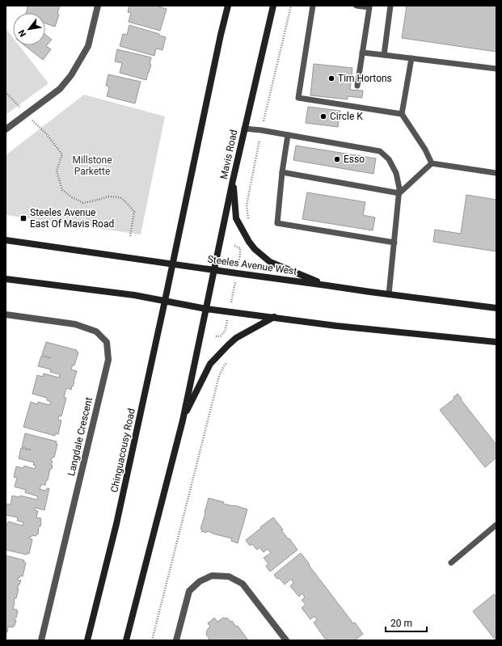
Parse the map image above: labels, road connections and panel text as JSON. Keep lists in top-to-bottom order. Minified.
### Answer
{"streets":{"main road":["Mavis Road","Steeles Avenue West","Chinguacousy Road"],"street":["Langdale Crescent"]},"crossings":[["Mavis Road","Steeles Avenue West"],["Steeles Avenue West","Chinguacousy Road"]],"parks":["Millstone Parkette"],"places":{"other":["Tim Hortons","Circle K","Esso"],"transit":["Steeles Avenue East Of Mavis Road"]},"scale_bar":"20 m","north":"bottom left"}
